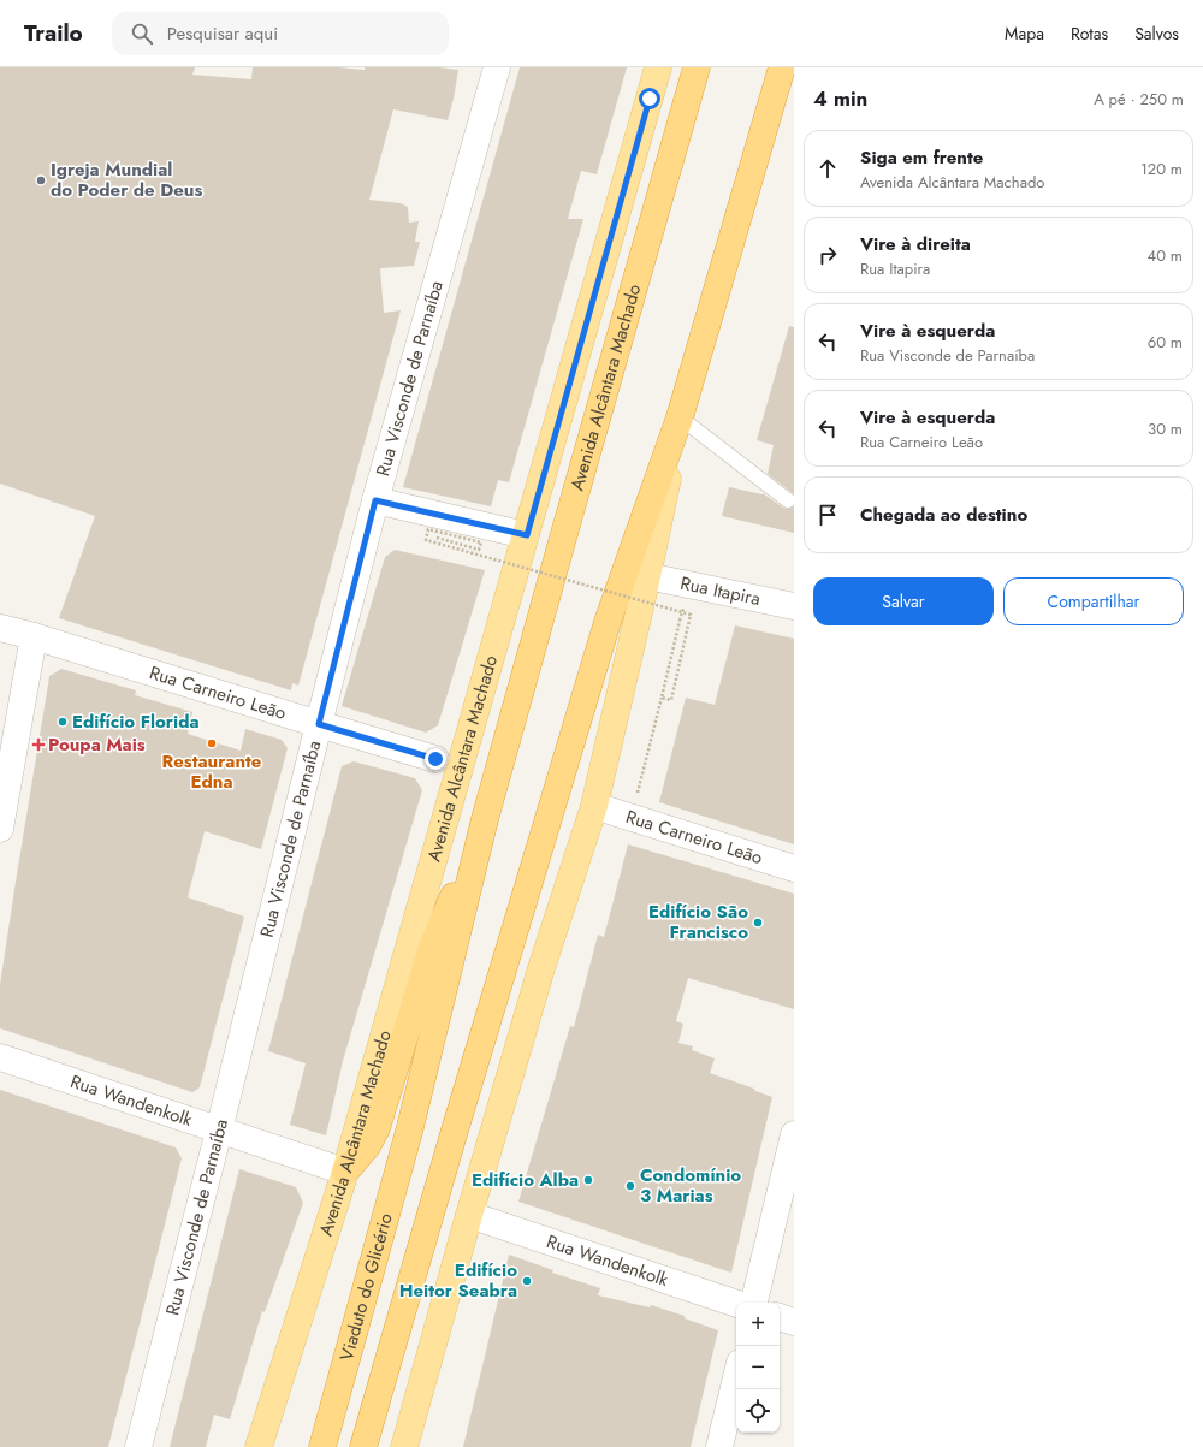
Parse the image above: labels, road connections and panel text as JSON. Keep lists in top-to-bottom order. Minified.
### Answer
{"streets":{"highway":["Avenida Alcântara Machado","Viaduto do Glicério"],"street":["Rua Visconde de Parnaíba","Rua Itapira","Rua Carneiro Leão","Rua Wandenkolk"]},"crossings":[["Rua Visconde de Parnaíba","Rua Carneiro Leão"],["Rua Visconde de Parnaíba","Rua Wandenkolk"],["Avenida Alcântara Machado","Rua Wandenkolk"],["Avenida Alcântara Machado","Viaduto do Glicério"]],"places":{"other":["Igreja Mundial do Poder de Deus","Edifício Florida","Restaurante Edna","Edifício São Francisco","Edifício Alba","Condomínio 3 Marias","Edifício Heitor Seabra"],"health":["Poupa Mais"]},"page":{"header":"Trailo","search":"Pesquisar aqui","nav":["Mapa","Rotas","Salvos"],"heading":["4 min","A pé · 250 m"],"list":[["Siga em frente","Avenida Alcântara Machado","120 m"],["Vire à direita","Rua Itapira","40 m"],["Vire à esquerda","Rua Visconde de Parnaíba","60 m"],["Vire à esquerda","Rua Carneiro Leão","30 m"],"Chegada ao destino"],"buttons":["Salvar","Compartilhar"],"map_buttons":["+","−"]}}
